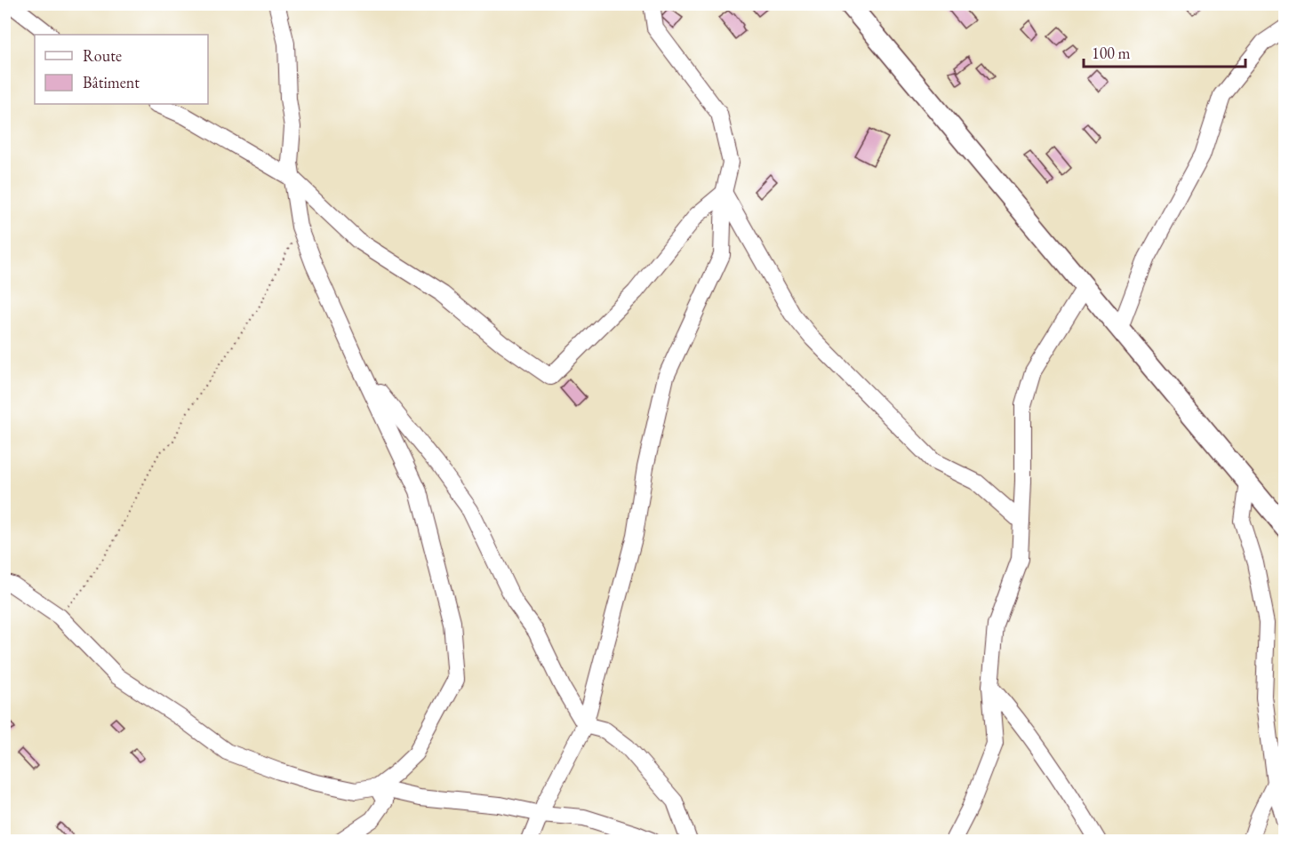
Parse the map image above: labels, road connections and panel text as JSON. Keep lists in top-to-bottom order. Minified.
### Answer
{"legend":["Route","Bâtiment"],"scale_bar":"100 m"}
